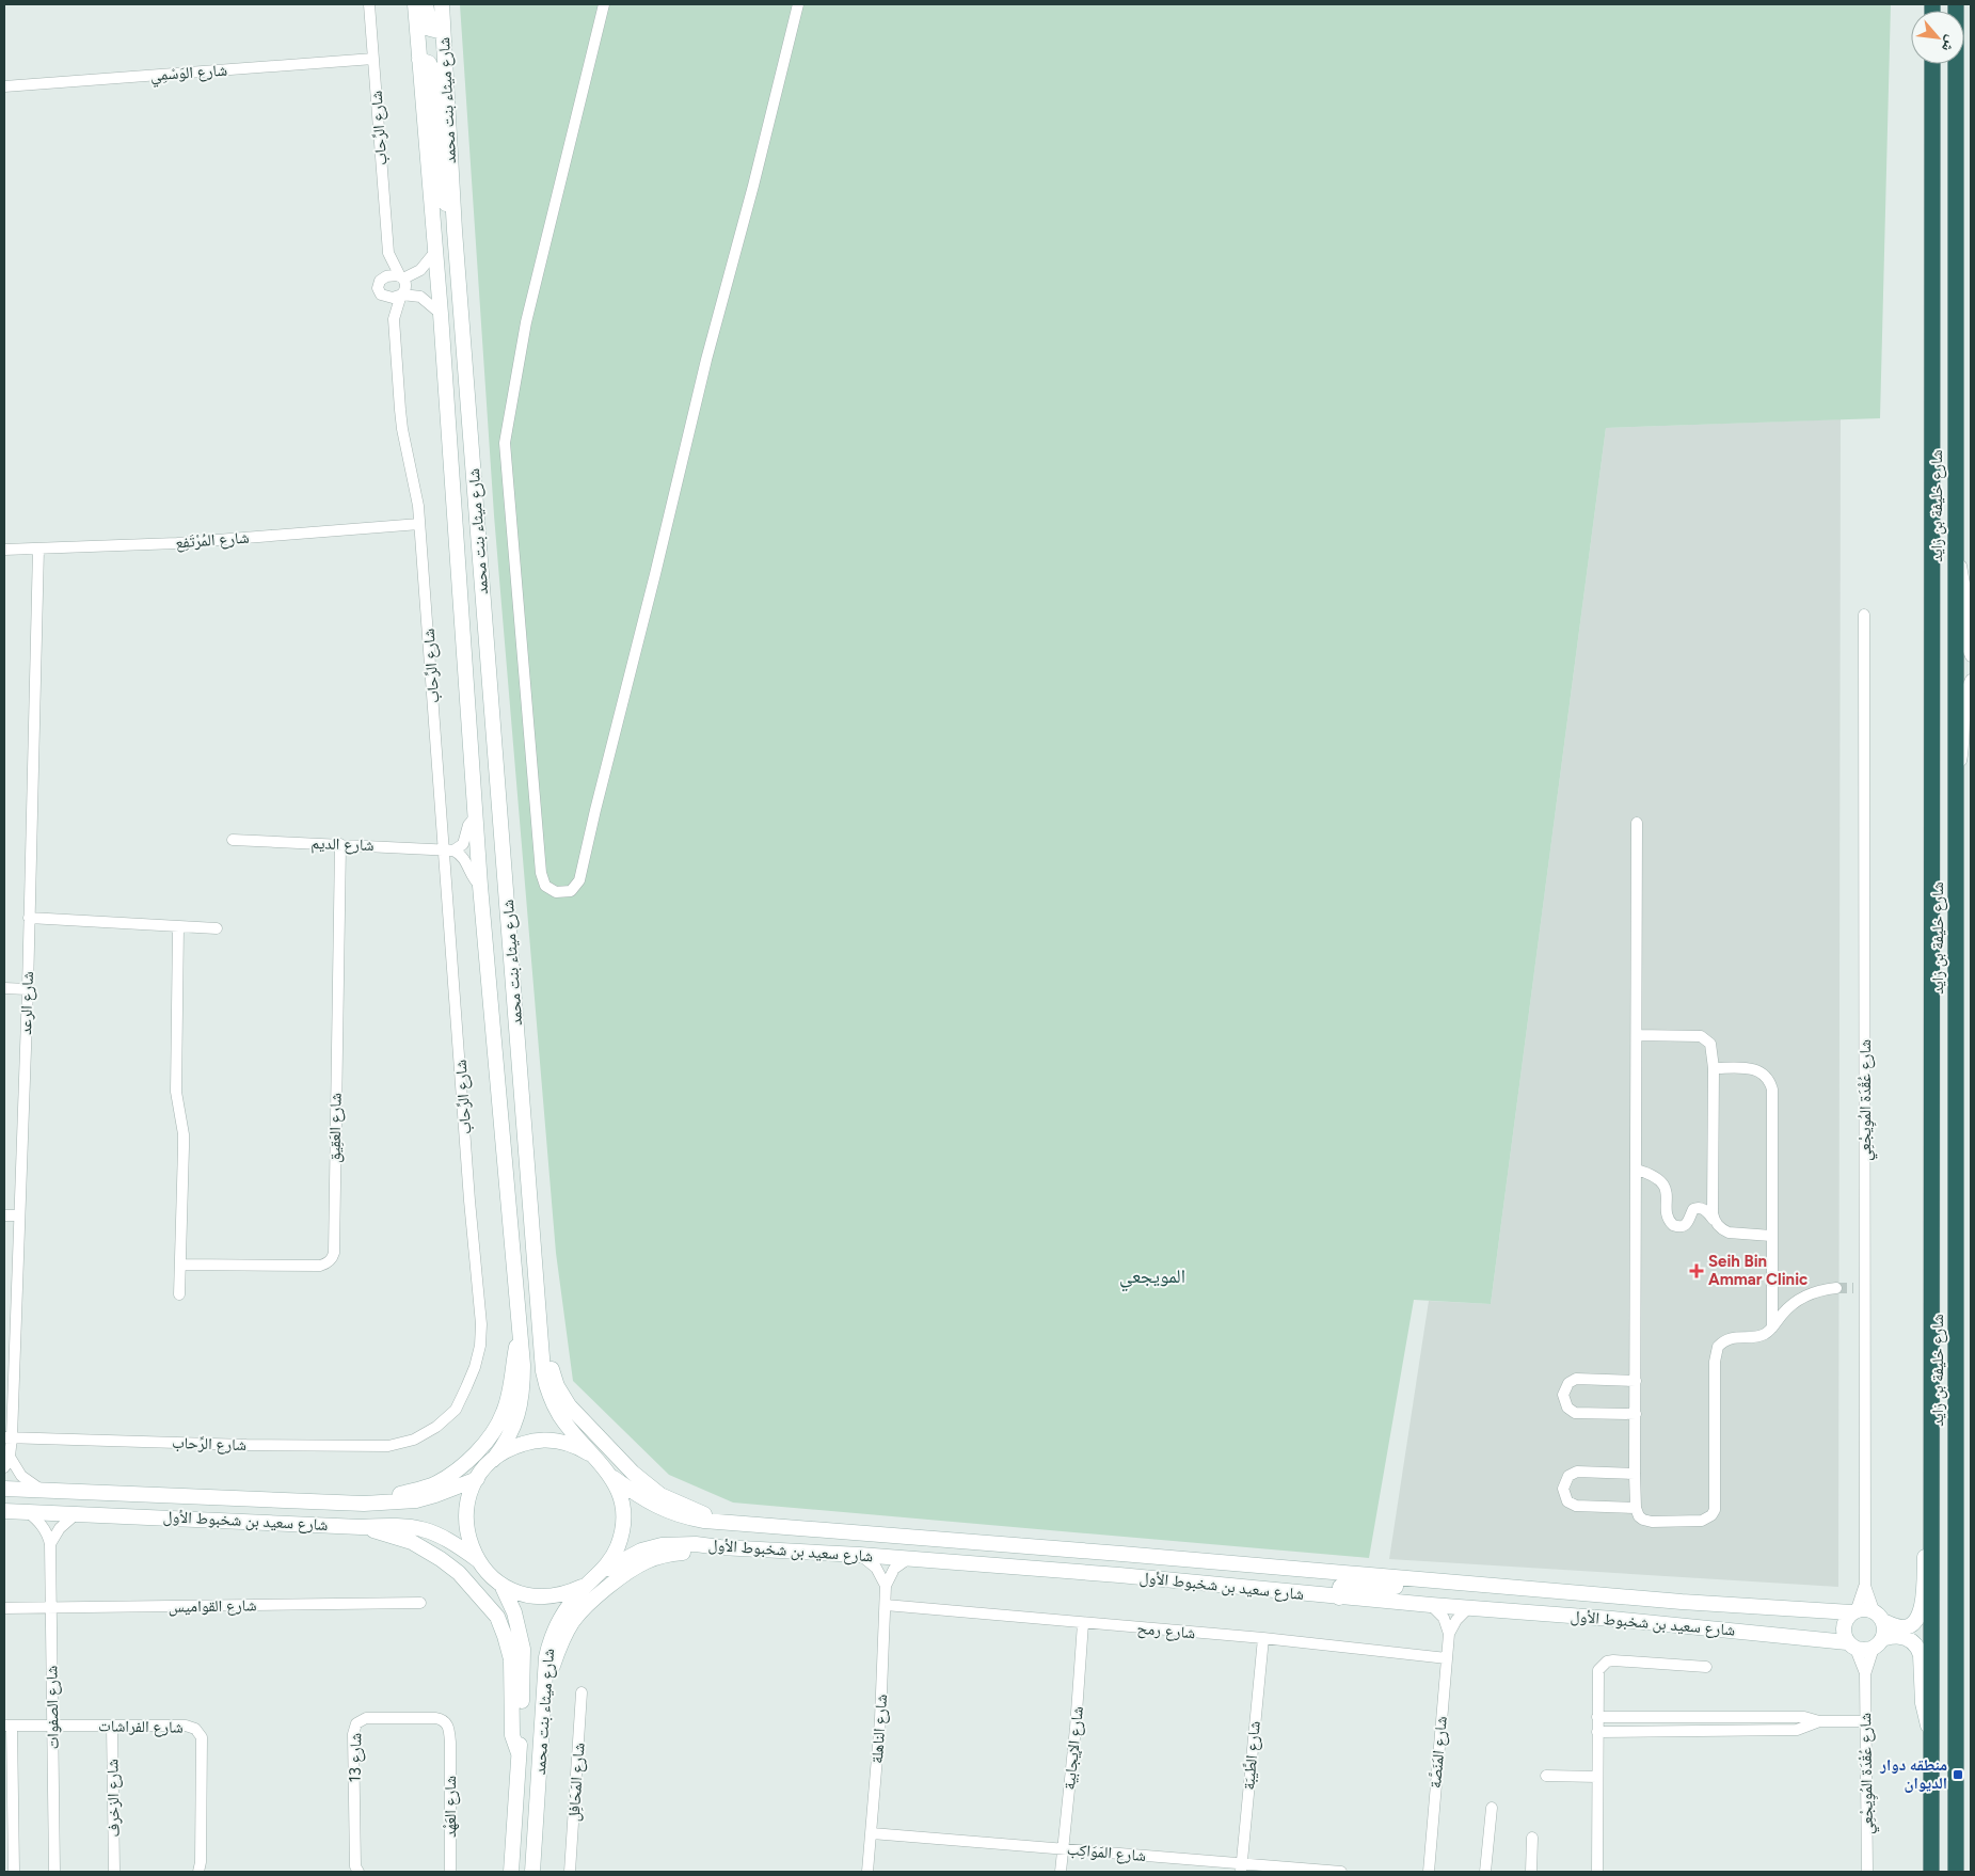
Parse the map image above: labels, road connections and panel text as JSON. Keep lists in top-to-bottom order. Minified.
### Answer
{"streets":{"highway":["شارع خليفة بن زايد"],"main road":["شارع ميثاء بنت محمد","شارع سعيد بن شخبوط الأول"],"street":["شارع الوَسْمِي","شارع الرِّحاب","شارع المُرْتَفِع","شارع الديم","شارع الرعد","شارع عُقْدَة المُوِيجْعِي","شارع العَقِيق","شارع القواميس","شارع رمح","شارع الصفوات","شارع الفراشات","شارع الناهلة","شارع الإيجابية","شارع المَنَصَّة","شارع الطِّيبَة","شارع 13","شارع المَحَافِل","شارع الزخرف","شارع العَهْد","شارع المَوَاكِب"]},"crossings":[["شارع الوَسْمِي","شارع الرِّحاب"],["شارع ميثاء بنت محمد","شارع سعيد بن شخبوط الأول"],["شارع الرِّحاب","شارع المُرْتَفِع"],["شارع الرِّحاب","شارع الديم"],["شارع الرِّحاب","شارع الرعد"],["شارع المُرْتَفِع","شارع الرعد"],["شارع الديم","شارع العَقِيق"],["شارع عُقْدَة المُوِيجْعِي","شارع سعيد بن شخبوط الأول"],["شارع القواميس","شارع الصفوات"],["شارع رمح","شارع الناهلة"],["شارع رمح","شارع الإيجابية"],["شارع رمح","شارع المَنَصَّة"],["شارع رمح","شارع الطِّيبَة"],["شارع الصفوات","شارع الفراشات"],["شارع الفراشات","شارع الزخرف"],["شارع الناهلة","شارع المَوَاكِب"],["شارع الإيجابية","شارع المَوَاكِب"],["شارع الطِّيبَة","شارع المَوَاكِب"],["شارع 13","شارع العَهْد"]],"districts":["المويجعي"],"places":{"health":["Seih Bin Ammar Clinic"],"transit":["منطقه دوار الديوان"]},"north":"bottom right"}
